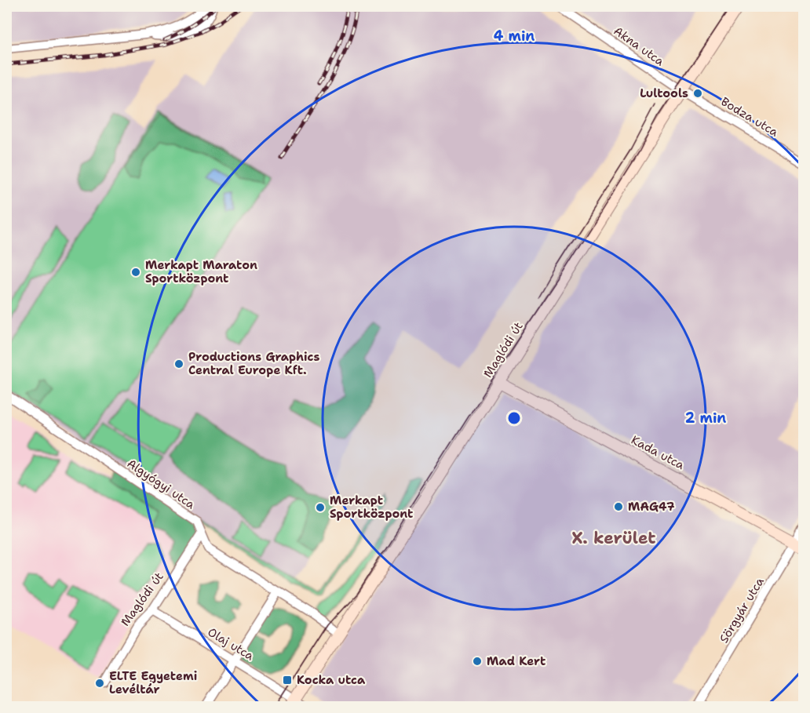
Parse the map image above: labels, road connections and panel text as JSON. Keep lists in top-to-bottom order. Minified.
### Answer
{"streets":{"street":["Akna utca","Bodza utca","Maglódi út","Kada utca","Algyógyi utca","Sörgyár utca","Olaj utca"]},"crossings":[["Akna utca","Bodza utca"],["Akna utca","Maglódi út"],["Bodza utca","Maglódi út"],["Maglódi út","Kada utca"],["Maglódi út","Algyógyi utca"],["Maglódi út","Olaj utca"],["Kada utca","Sörgyár utca"]],"districts":["X. kerület"],"places":{"other":["Lultools","Merkapt Maraton Sportközpont","Productions Graphics Central Europe Kft.","MAG47","Merkapt Sportközpont","Mad Kert","ELTE Egyetemi Levéltár"],"transit":["Kocka utca"]},"rings":["4 min","2 min"]}
